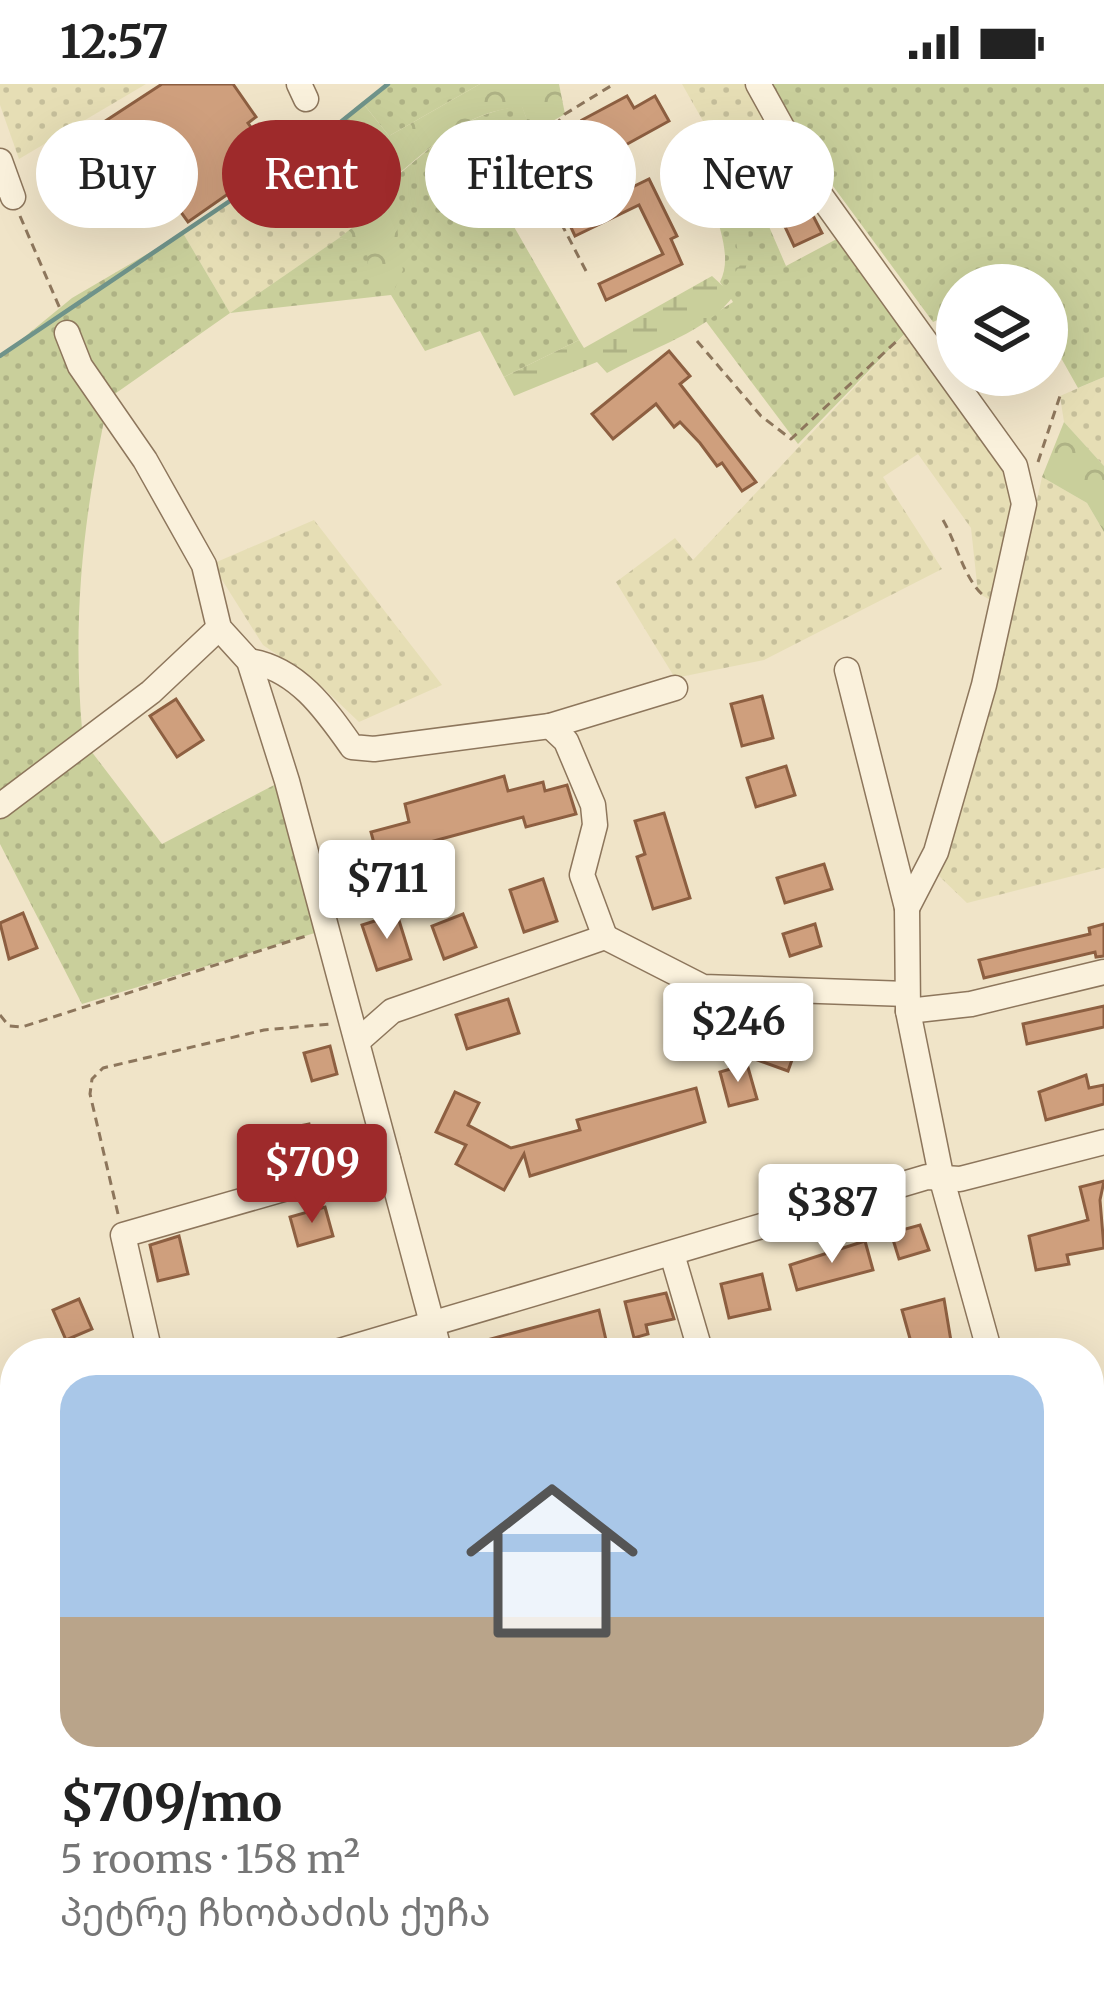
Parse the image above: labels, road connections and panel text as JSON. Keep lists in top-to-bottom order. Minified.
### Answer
{"page":{"status":"12:57","chip":["Buy","Rent","Filters","New"],"price":["$711","$246","$709","$387"],"list":[{"name":"$709/mo","note":"5 rooms · 158 m² · პეტრე ჩხობაძის ქუჩა"}]}}
